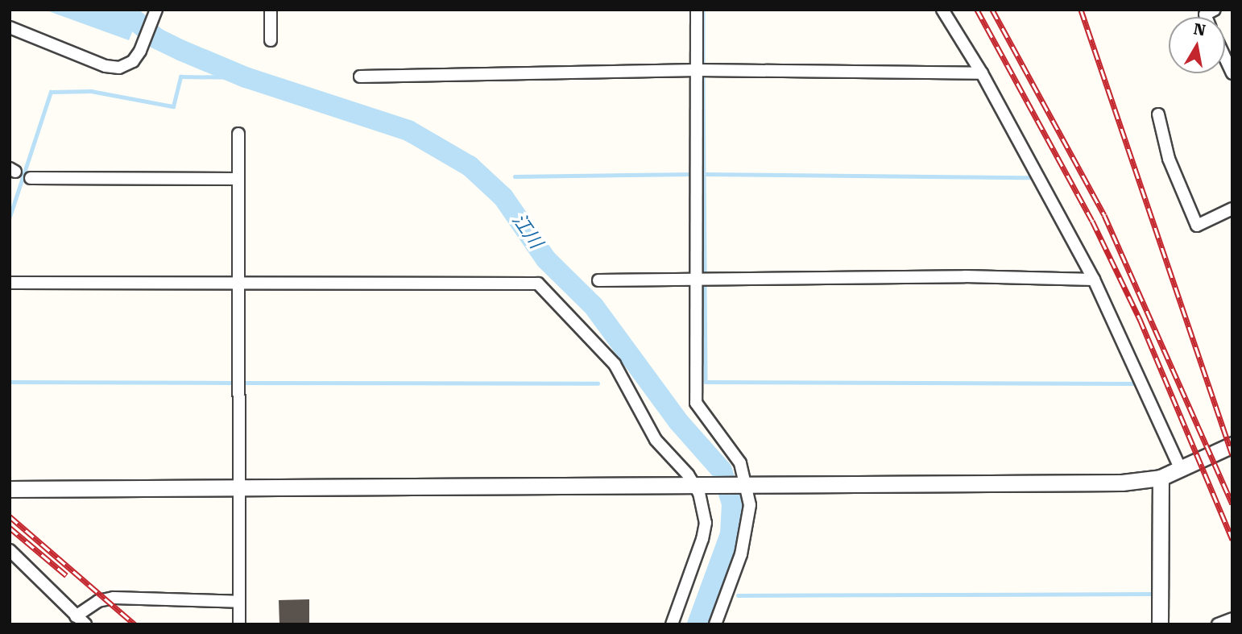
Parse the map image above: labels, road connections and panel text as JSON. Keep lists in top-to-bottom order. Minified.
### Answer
{"water":["江川"],"north":"top"}
